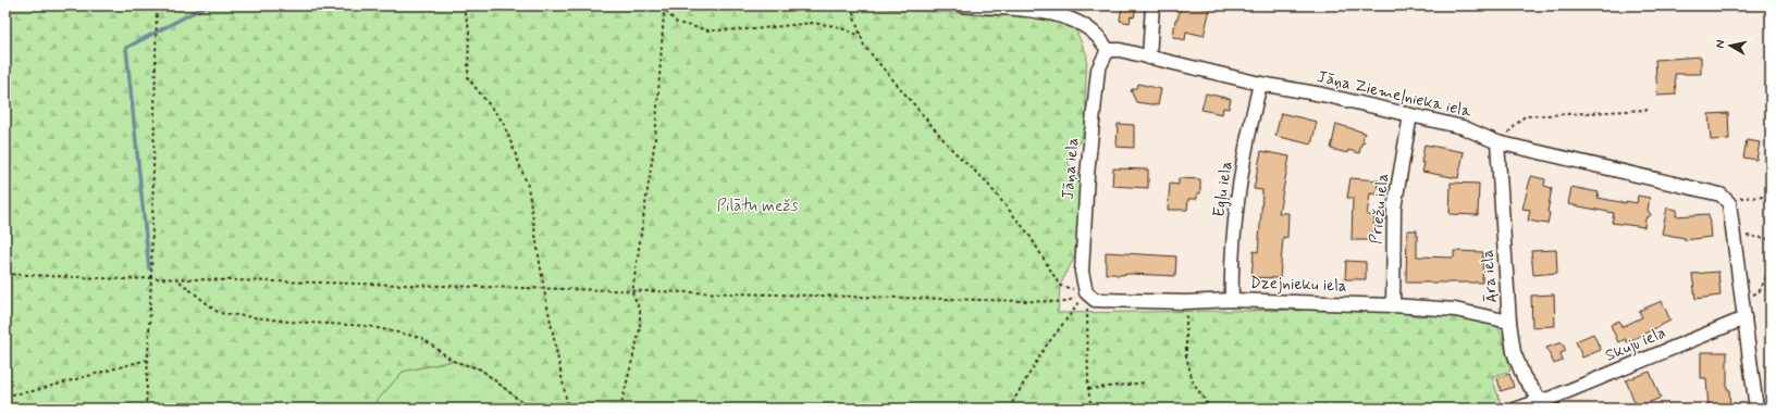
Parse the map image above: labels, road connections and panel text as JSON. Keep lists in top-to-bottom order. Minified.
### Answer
{"streets":{"street":["Jāņa Ziemeļnieka iela","Jāņa iela","Egļu iela","Priežu iela","Āra iela","Dzejnieku iela","Skuju iela"]},"crossings":[["Jāņa Ziemeļnieka iela","Jāņa iela"],["Jāņa Ziemeļnieka iela","Egļu iela"],["Jāņa Ziemeļnieka iela","Priežu iela"],["Jāņa Ziemeļnieka iela","Āra iela"],["Jāņa iela","Dzejnieku iela"],["Egļu iela","Dzejnieku iela"],["Priežu iela","Dzejnieku iela"],["Āra iela","Dzejnieku iela"],["Āra iela","Skuju iela"]],"parks":["Pilātu mežs"],"north":"left"}
